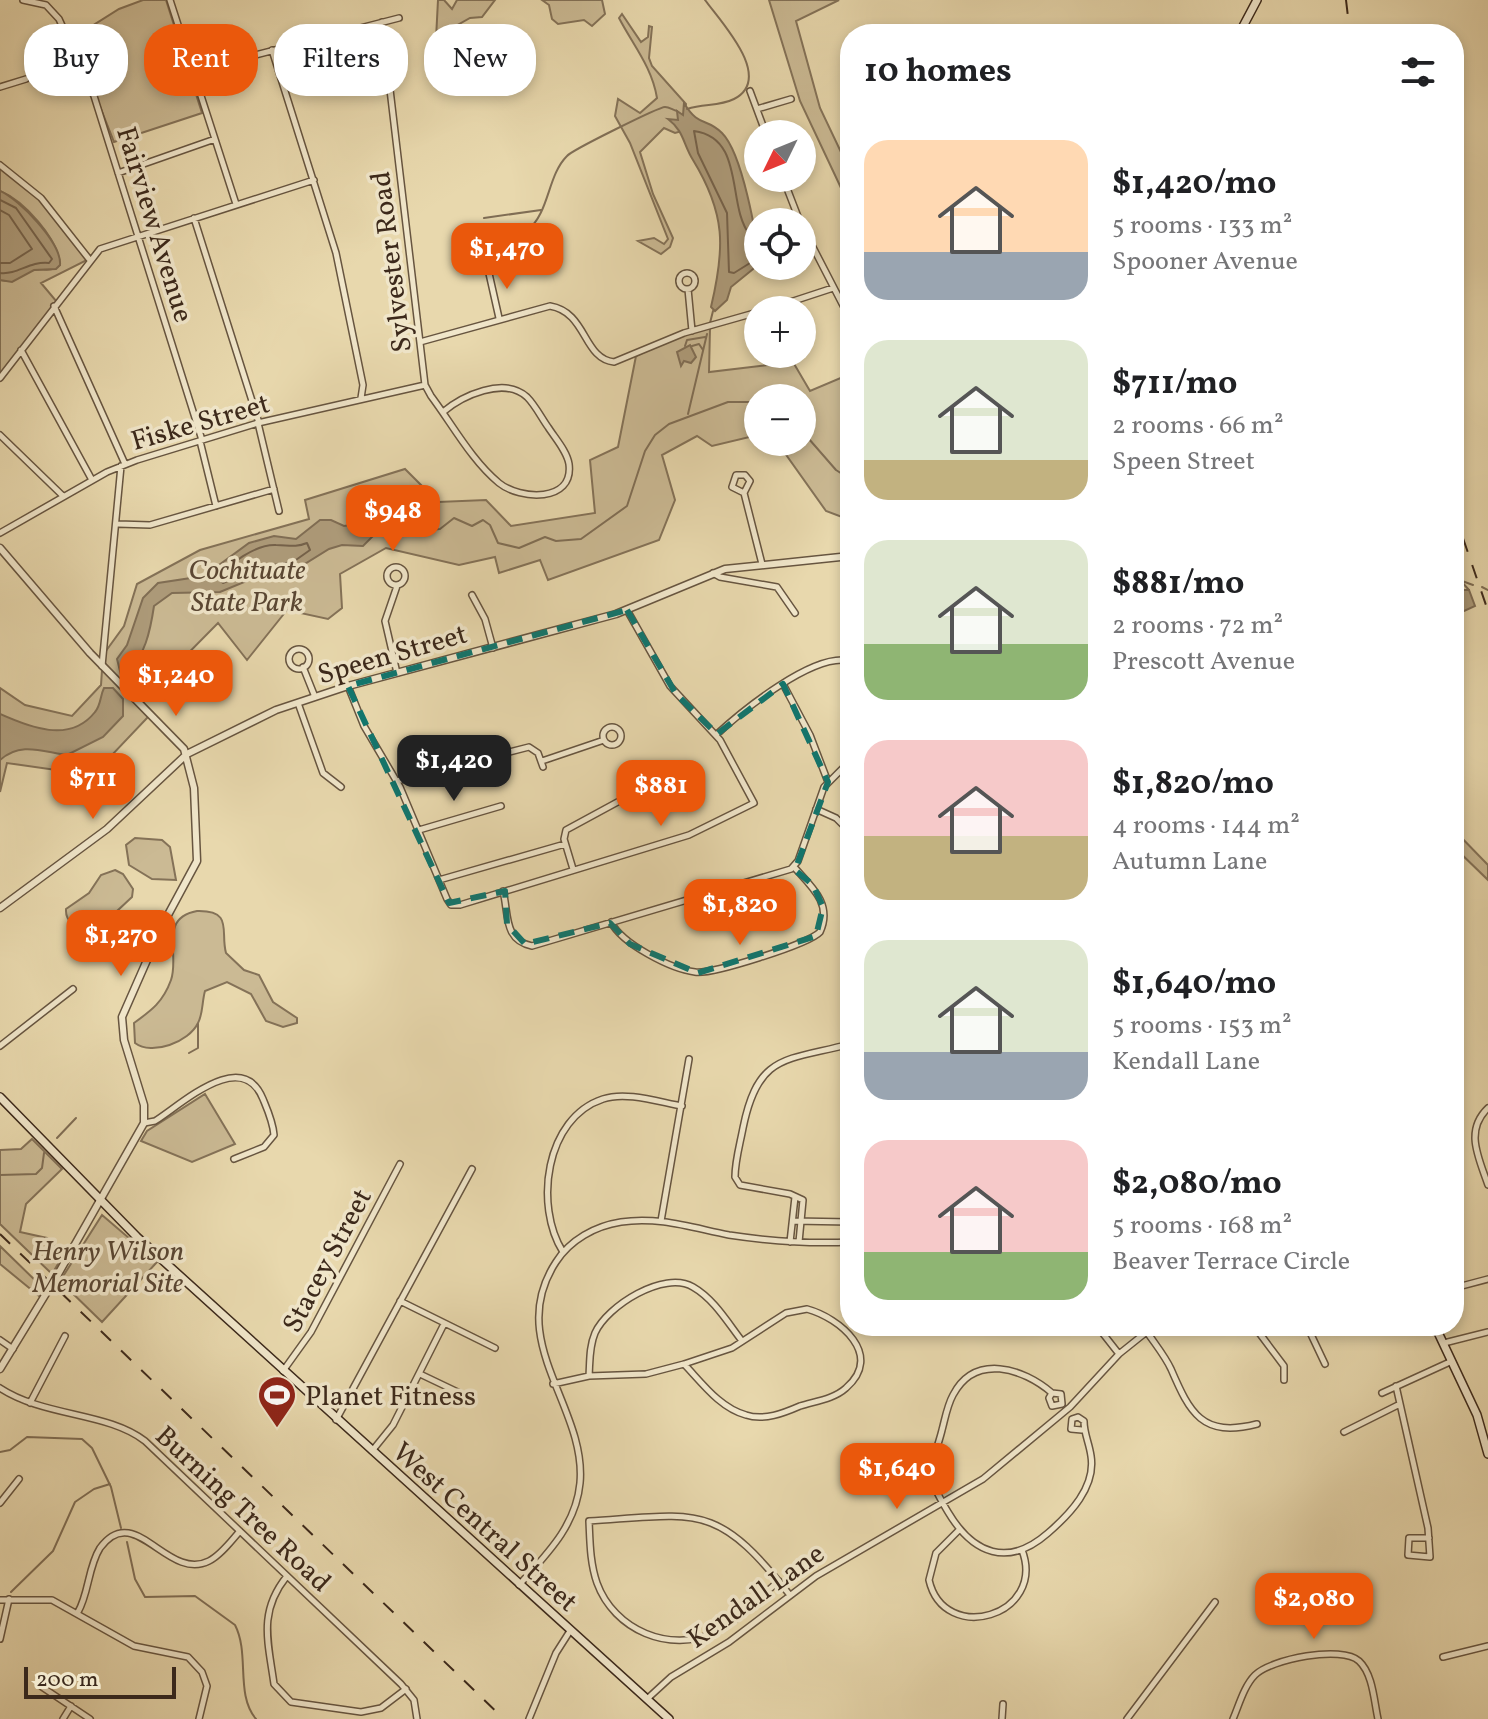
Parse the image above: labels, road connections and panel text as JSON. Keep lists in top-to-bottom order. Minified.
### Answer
{"streets":{"main road":["West Central Street"],"street":["Fairview Avenue","Sylvester Road","Fiske Street","Speen Street","Stacey Street","Burning Tree Road","Kendall Lane"]},"crossings":[["Fairview Avenue","Fiske Street"],["Sylvester Road","Fiske Street"],["Stacey Street","West Central Street"],["West Central Street","Kendall Lane"]],"parks":["Cochituate State Park","Henry Wilson Memorial Site"],"places":{"sports":["Planet Fitness"]},"scale_bar":"200 m","north":"bottom left","page":{"chip":["Buy","Rent","Filters","New"],"heading":"10 homes","map_buttons":["+","−"],"list":[{"name":"$1,420/mo","note":"5 rooms · 133 m² · Spooner Avenue"},{"name":"$711/mo","note":"2 rooms · 66 m² · Speen Street"},{"name":"$881/mo","note":"2 rooms · 72 m² · Prescott Avenue"},{"name":"$1,820/mo","note":"4 rooms · 144 m² · Autumn Lane"},{"name":"$1,640/mo","note":"5 rooms · 153 m² · Kendall Lane"},{"name":"$2,080/mo","note":"5 rooms · 168 m² · Beaver Terrace Circle"}],"price":["$1,470","$948","$1,240","$1,420","$711","$881","$1,820","$1,270","$1,640","$2,080"],"scale":"200 m"}}
